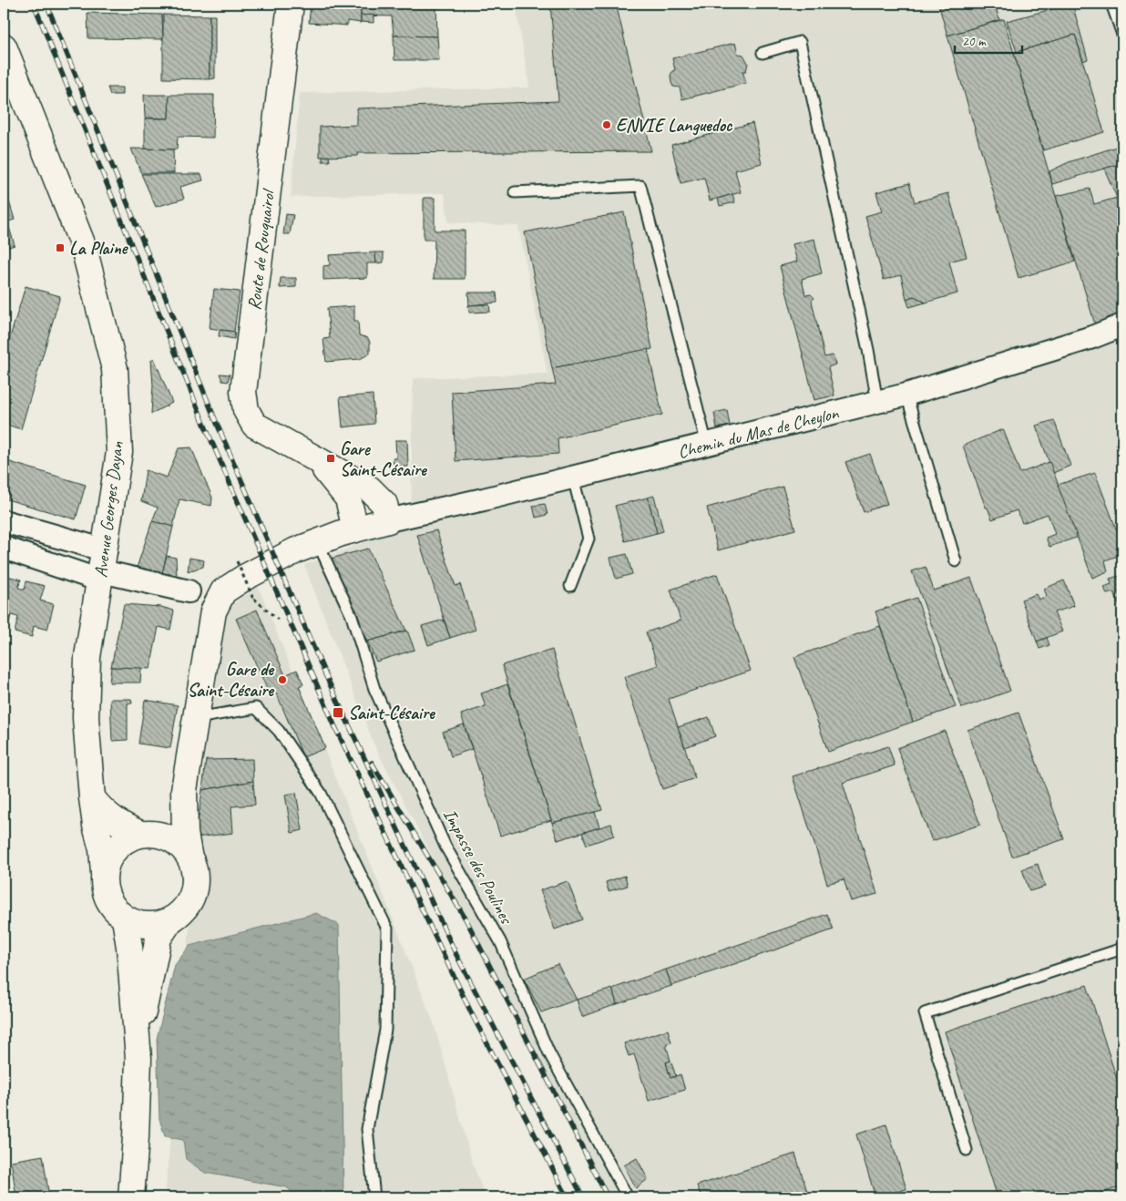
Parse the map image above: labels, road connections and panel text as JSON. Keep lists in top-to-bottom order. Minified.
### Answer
{"streets":{"street":["Route de Rouquairol","Chemin du Mas de Cheylon","Avenue Georges Dayan"],"lane":["Impasse des Poulines"]},"crossings":[["Route de Rouquairol","Chemin du Mas de Cheylon"]],"places":{"other":["ENVIE Languedoc","Gare de Saint-Césaire"],"transit":["La Plaine","Gare Saint-Césaire","Saint-Césaire"]},"scale_bar":"20 m"}
